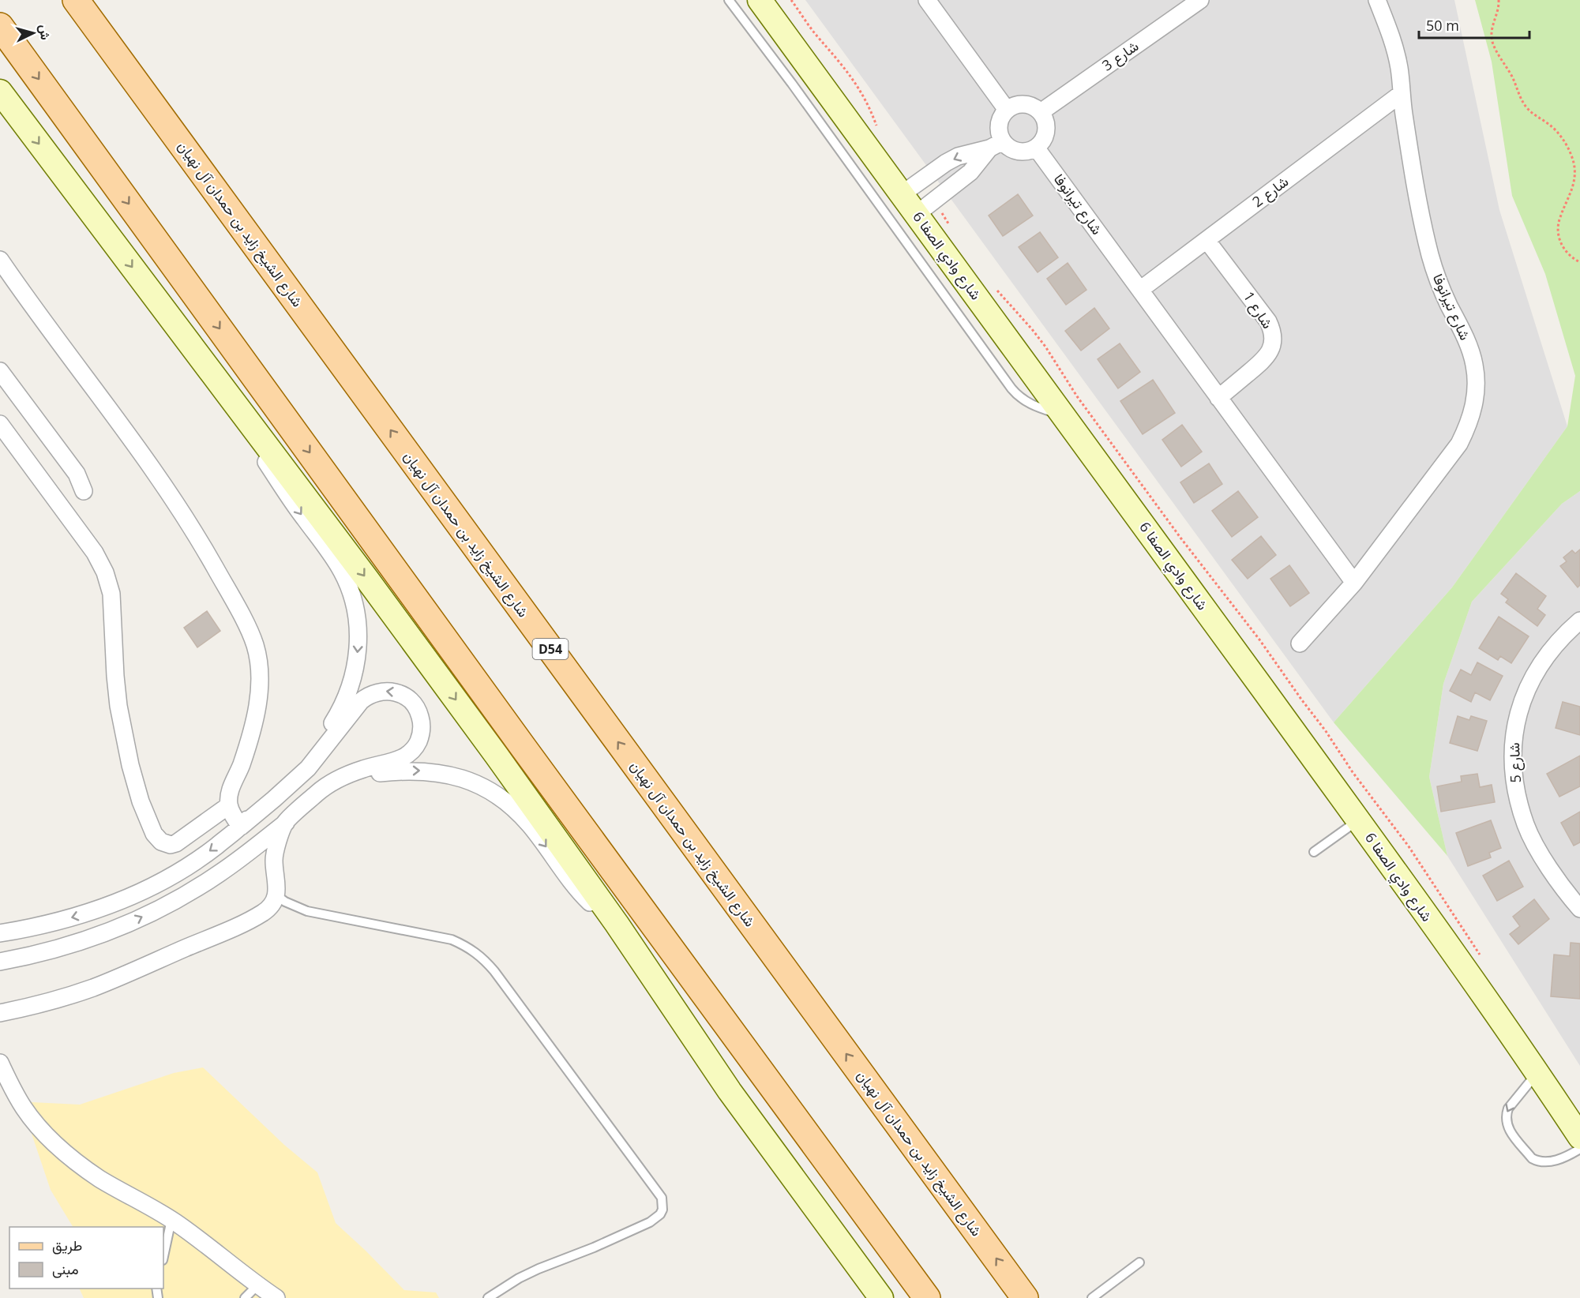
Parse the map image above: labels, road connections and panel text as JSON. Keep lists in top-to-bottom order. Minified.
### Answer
{"streets":{"main road":["شارع الشيخ زايد بن حمدان آل نهيان","D54"],"street":["شارع 3","شارع 2","شارع تيرانوفا","شارع وادي الصفا 6","شارع 1","شارع 5"]},"crossings":[["شارع 2","شارع تيرانوفا"],["شارع 2","شارع 1"],["شارع تيرانوفا","شارع 1"]],"legend":["طريق","مبنى"],"scale_bar":"50 m","north":"right"}
